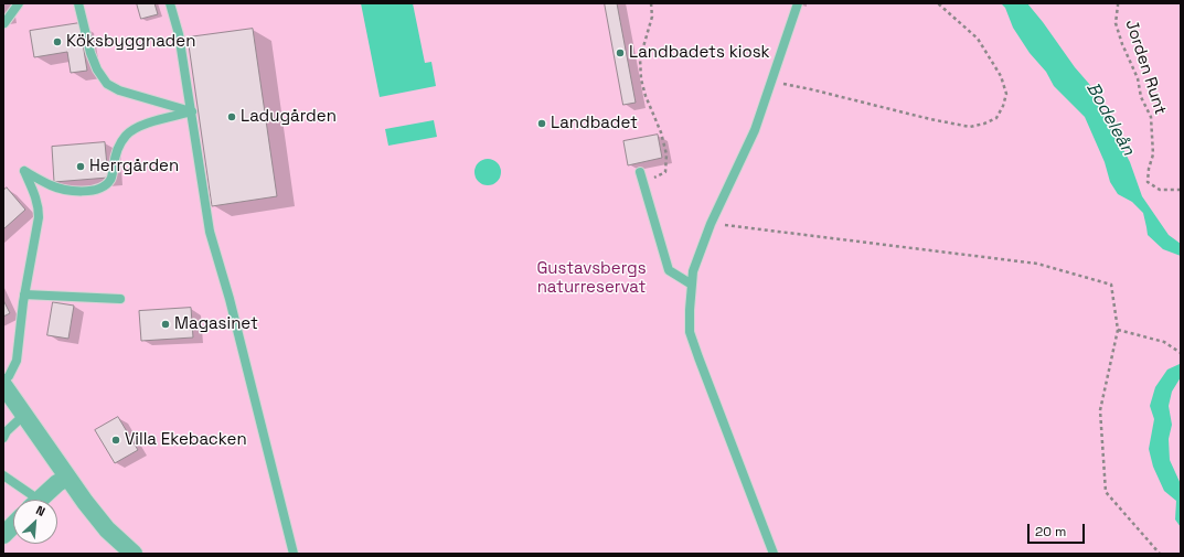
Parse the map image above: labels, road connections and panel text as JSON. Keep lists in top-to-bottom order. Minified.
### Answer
{"streets":{"path":["Jorden Runt"]},"water":["Bodeleån"],"parks":["Gustavsbergs naturreservat"],"places":["Köksbyggnaden","Landbadets kiosk","Ladugården","Landbadet","Herrgården","Magasinet","Villa Ekebacken"],"scale_bar":"20 m","north":"top right"}
